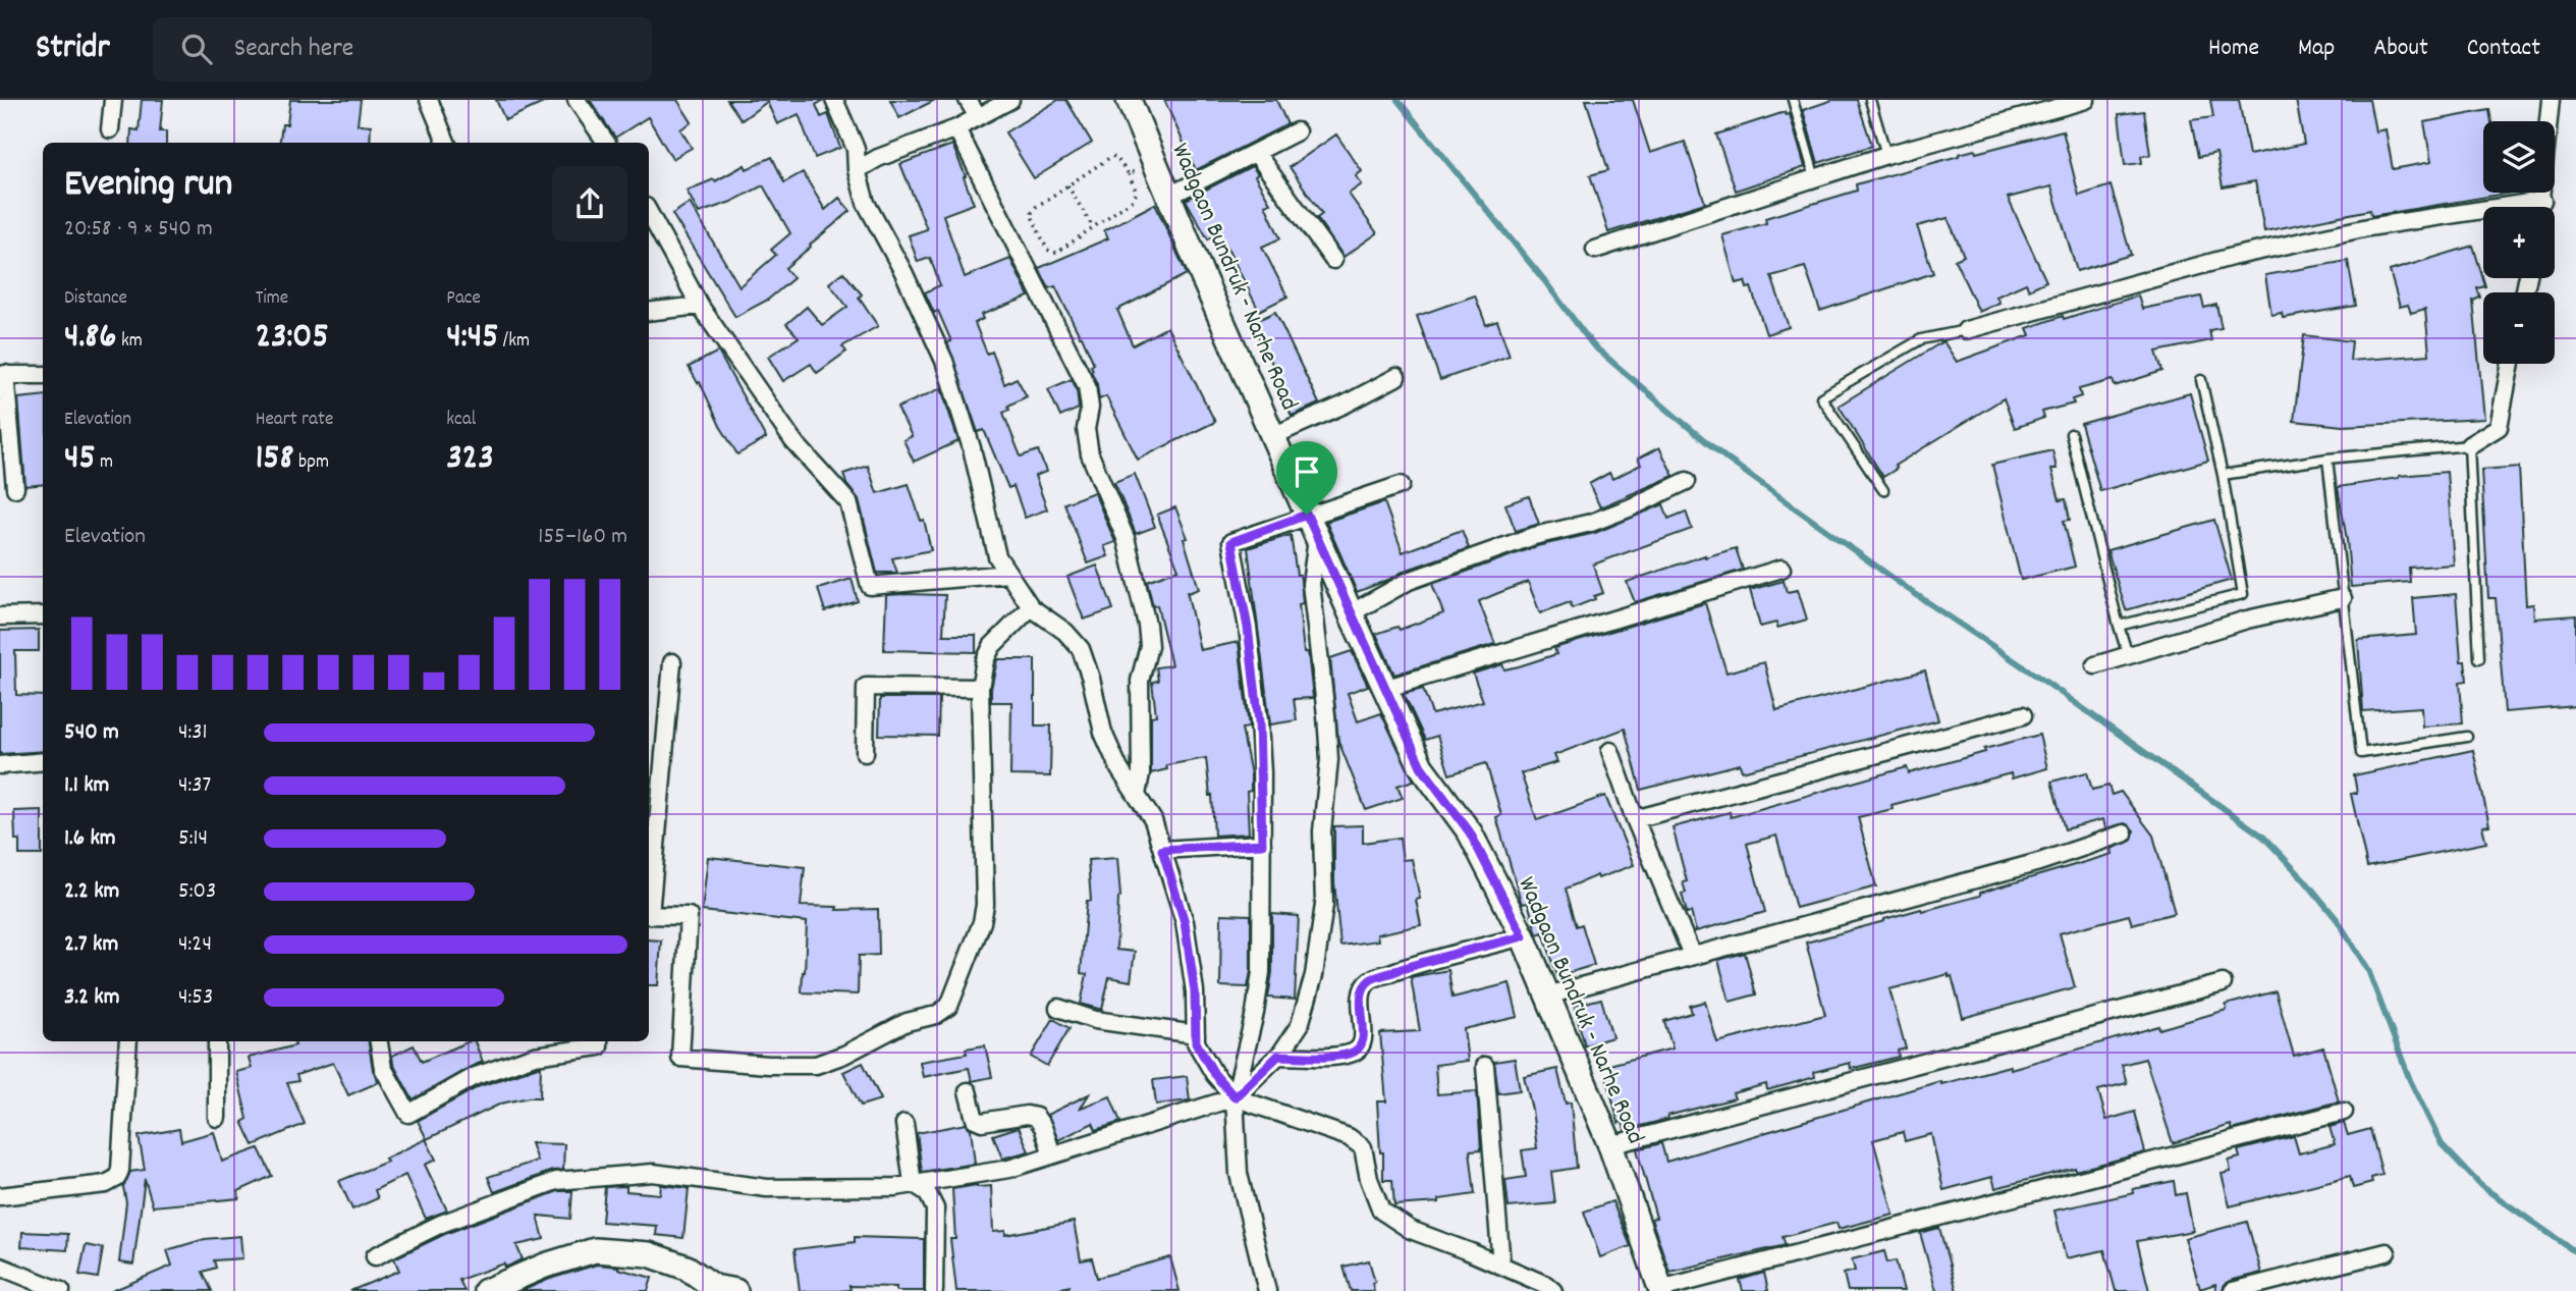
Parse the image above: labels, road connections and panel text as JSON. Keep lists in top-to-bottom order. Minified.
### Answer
{"streets":{"street":["Wadgaon Bundruk - Narhe Road"]},"page":{"header":"Stridr","search":"Search here","nav":["Home","Map","About","Contact"],"map_buttons":["+","−"],"heading":["Evening run","20:58 · 9 × 540 m"],"stats":[["Distance","4.86 km"],["Time","23:05"],["Pace","4:45 /km"],["Elevation","45 m"],["Heart rate","158 bpm"],["kcal","323"]],"chart":["Elevation","155–160 m"],"list":[{"name":"540 m","note":"4:31"},{"name":"1.1 km","note":"4:37"},{"name":"1.6 km","note":"5:14"},{"name":"2.2 km","note":"5:03"},{"name":"2.7 km","note":"4:24"},{"name":"3.2 km","note":"4:53"}]}}
